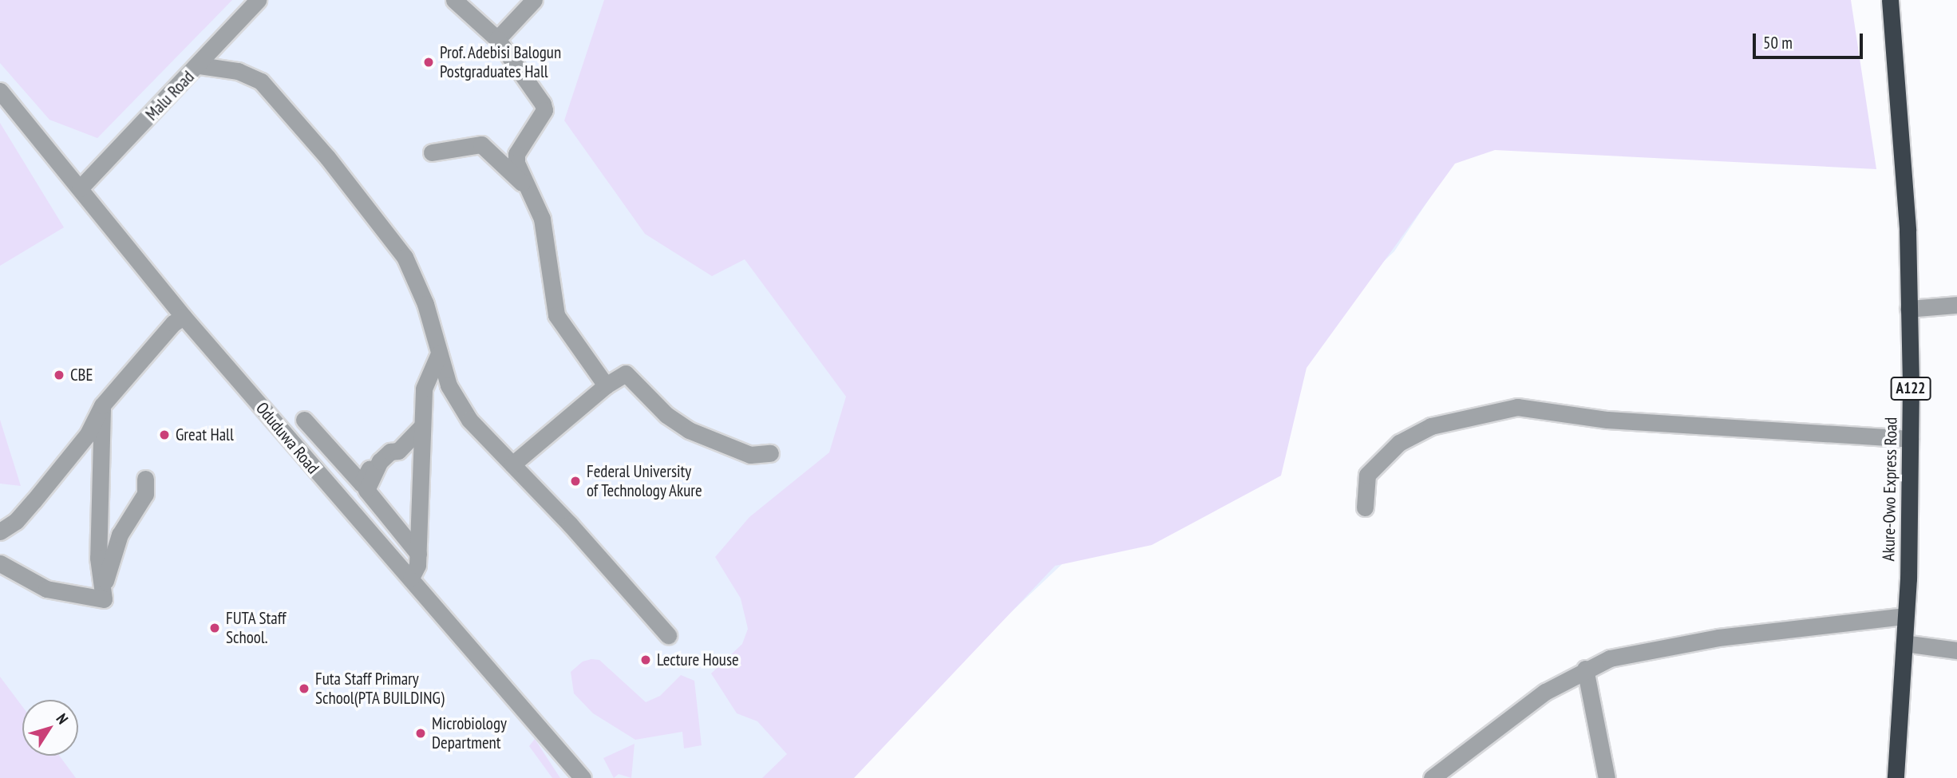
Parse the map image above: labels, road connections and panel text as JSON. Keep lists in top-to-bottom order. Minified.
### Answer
{"streets":{"highway":["A122","Akure-Owo Express Road"],"street":["Malu Road","Oduduwa Road"]},"crossings":[["Malu Road","Oduduwa Road"]],"places":["Prof. Adebisi Balogun Postgraduates Hall","CBE","Great Hall","Federal University of Technology Akure","FUTA Staff School.","Lecture House","Futa Staff Primary School(PTA BUILDING)","Microbiology Department"],"scale_bar":"50 m","north":"top right"}
